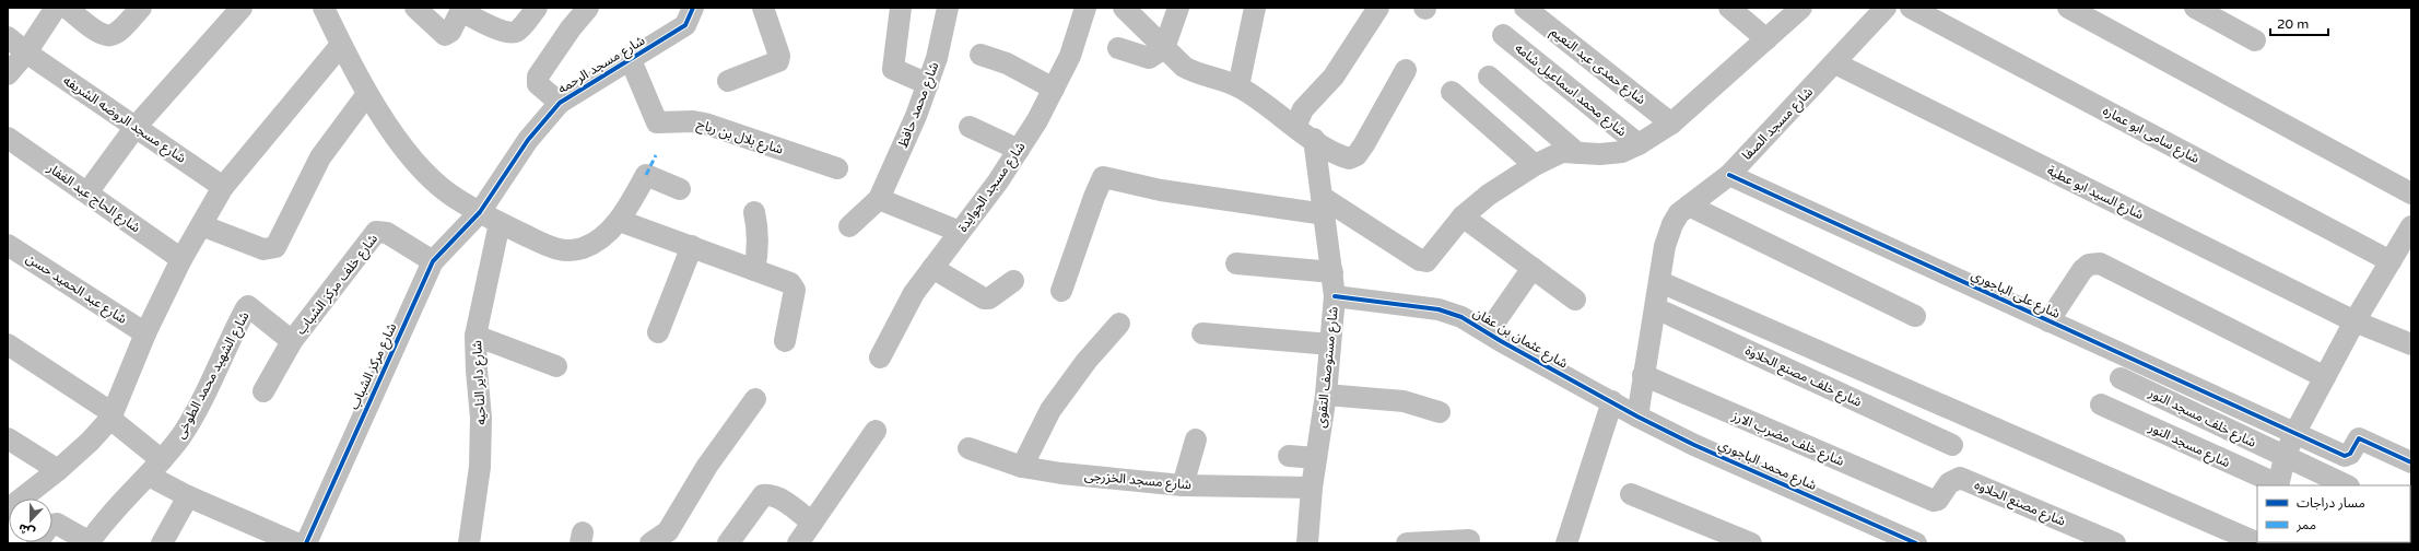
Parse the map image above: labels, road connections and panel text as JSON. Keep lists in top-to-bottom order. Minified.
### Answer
{"streets":{"street":["شارع مسجد الرحمه","شارع حمدى عبد النعيم","شارع محمد اسماعيل شامه","شارع محمد حافظ","شارع مسجد الروضه الشريفه","شارع مسجد الصفا","شارع سامى ابو عماره","شارع بلال بن رباح","شارع مسجد الجوايدة","شارع السيد ابو عطية","شارع الحاج عبد الغفار","شارع خلف مركز الشباب","شارع عبد الحميد حسن","شارع على الباجوري","شارع عثمان بن عفان","شارع مركز الشباب","شارع مستوصف التقوى","شارع الشهيد محمد الطوخى","شارع خلف مصنع الحلاوة","شارع داير الناحيه","شارع خلف مسجد النور","شارع خلف مضرب الارز","شارع مسجد النور","شارع محمد الباجوري","شارع مسجد الخزرجى","شارع مصنع الحلاوه"]},"crossings":[["شارع مسجد الرحمه","شارع بلال بن رباح"],["شارع مسجد الرحمه","شارع مركز الشباب"],["شارع مسجد الصفا","شارع السيد ابو عطية"],["شارع مسجد الصفا","شارع على الباجوري"],["شارع مسجد الصفا","شارع خلف مصنع الحلاوة"],["شارع مسجد الصفا","شارع خلف مضرب الارز"],["شارع مسجد الصفا","شارع محمد الباجوري"],["شارع خلف مركز الشباب","شارع مركز الشباب"],["شارع خلف مركز الشباب","شارع الشهيد محمد الطوخى"],["شارع عثمان بن عفان","شارع مستوصف التقوى"],["شارع عثمان بن عفان","شارع محمد الباجوري"],["شارع مستوصف التقوى","شارع مسجد الخزرجى"],["شارع خلف مضرب الارز","شارع مصنع الحلاوه"]],"legend":["مسار دراجات","ممر"],"scale_bar":"20 m","north":"bottom"}
